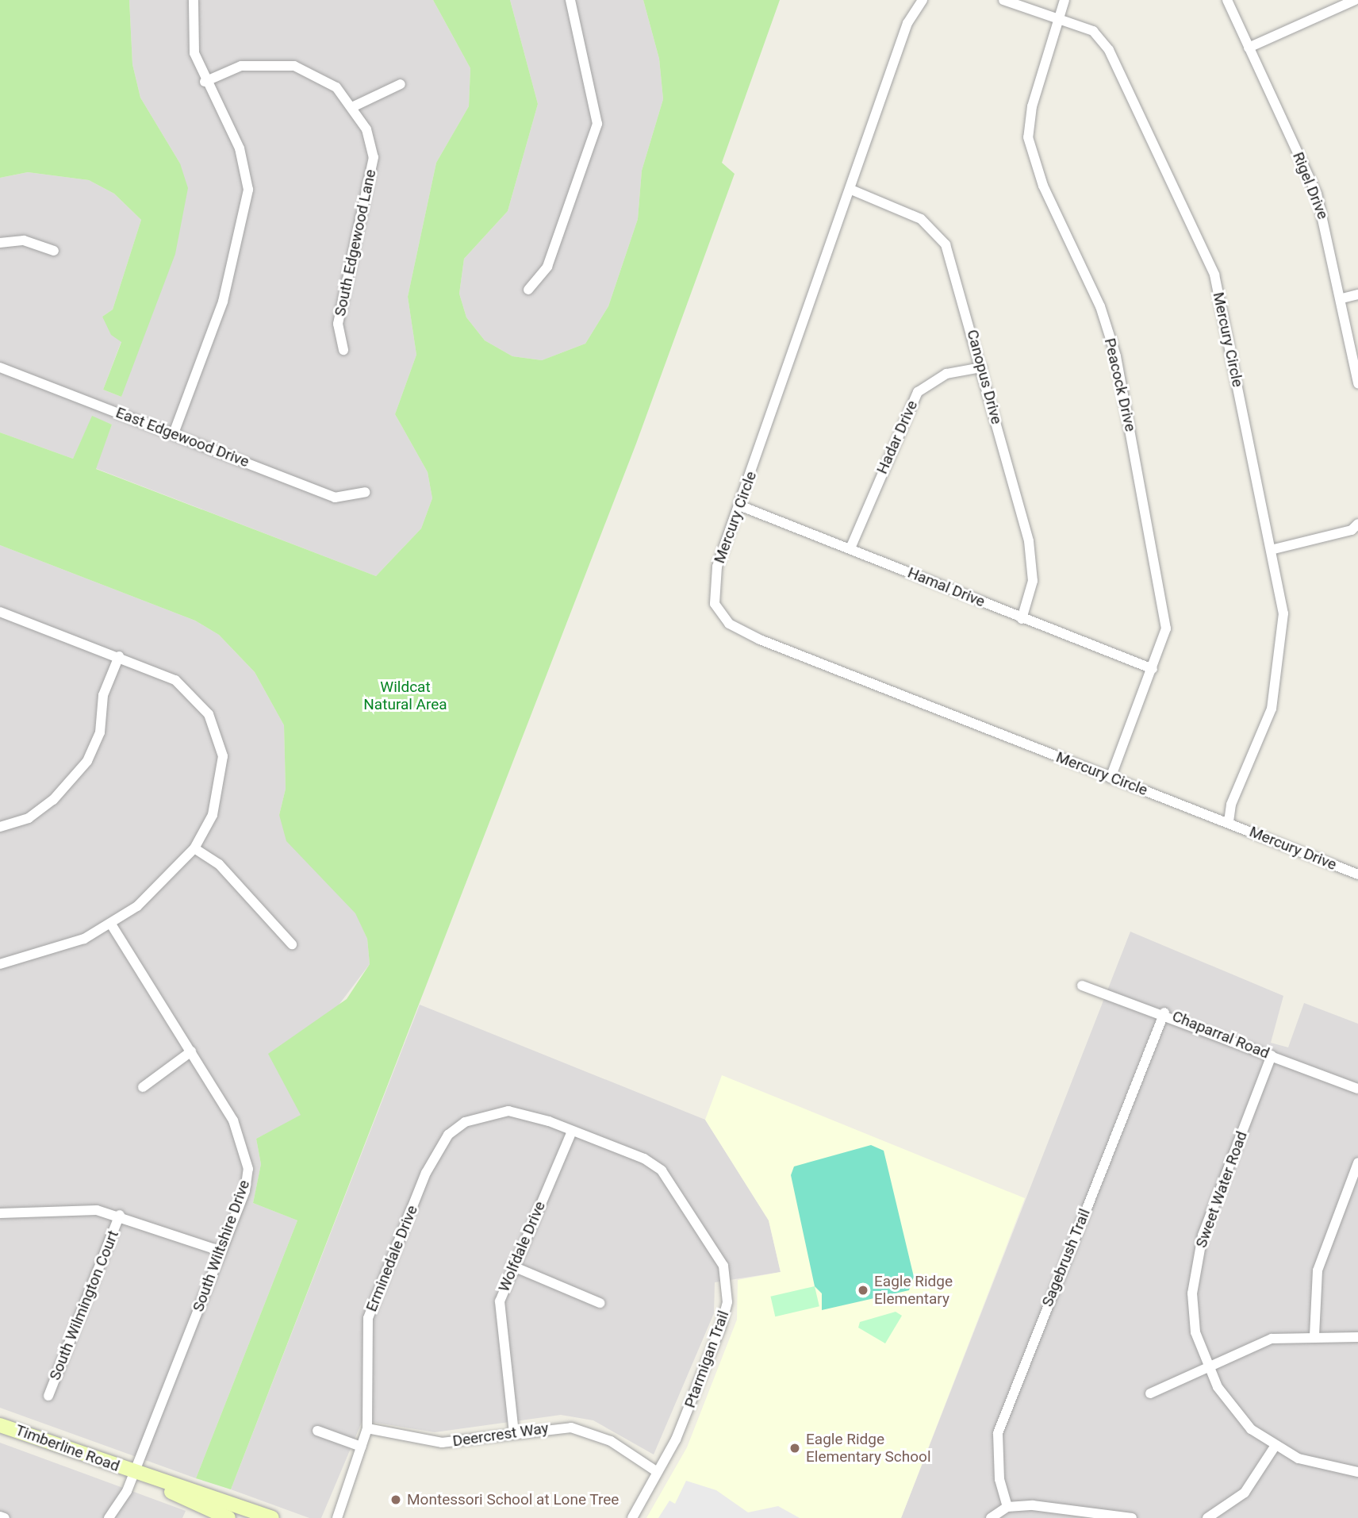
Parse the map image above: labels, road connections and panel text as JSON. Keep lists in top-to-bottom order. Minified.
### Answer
{"streets":{"street":["Rigel Drive","South Edgewood Lane","Mercury Circle","Canopus Drive","Peacock Drive","East Edgewood Drive","Hadar Drive","Hamal Drive","Mercury Drive","Chaparral Road","Sweet Water Road","South Wiltshire Drive","Wolfdale Drive","Sagebrush Trail","Erminedale Drive","South Wilmington Court","Ptarmigan Trail","Deercrest Way","Timberline Road"]},"crossings":[["Mercury Circle","Canopus Drive"],["Mercury Circle","Peacock Drive"],["Mercury Circle","Hamal Drive"],["Mercury Circle","Mercury Drive"],["Canopus Drive","Hadar Drive"],["Canopus Drive","Hamal Drive"],["Peacock Drive","Hamal Drive"],["Hadar Drive","Hamal Drive"],["Chaparral Road","Sweet Water Road"],["Chaparral Road","Sagebrush Trail"],["South Wiltshire Drive","Timberline Road"],["Wolfdale Drive","Erminedale Drive"],["Wolfdale Drive","Ptarmigan Trail"],["Wolfdale Drive","Deercrest Way"],["Erminedale Drive","Ptarmigan Trail"],["Erminedale Drive","Deercrest Way"],["Ptarmigan Trail","Deercrest Way"]],"parks":["Wildcat Natural Area"],"places":["Eagle Ridge Elementary","Eagle Ridge Elementary School","Montessori School at Lone Tree"]}
